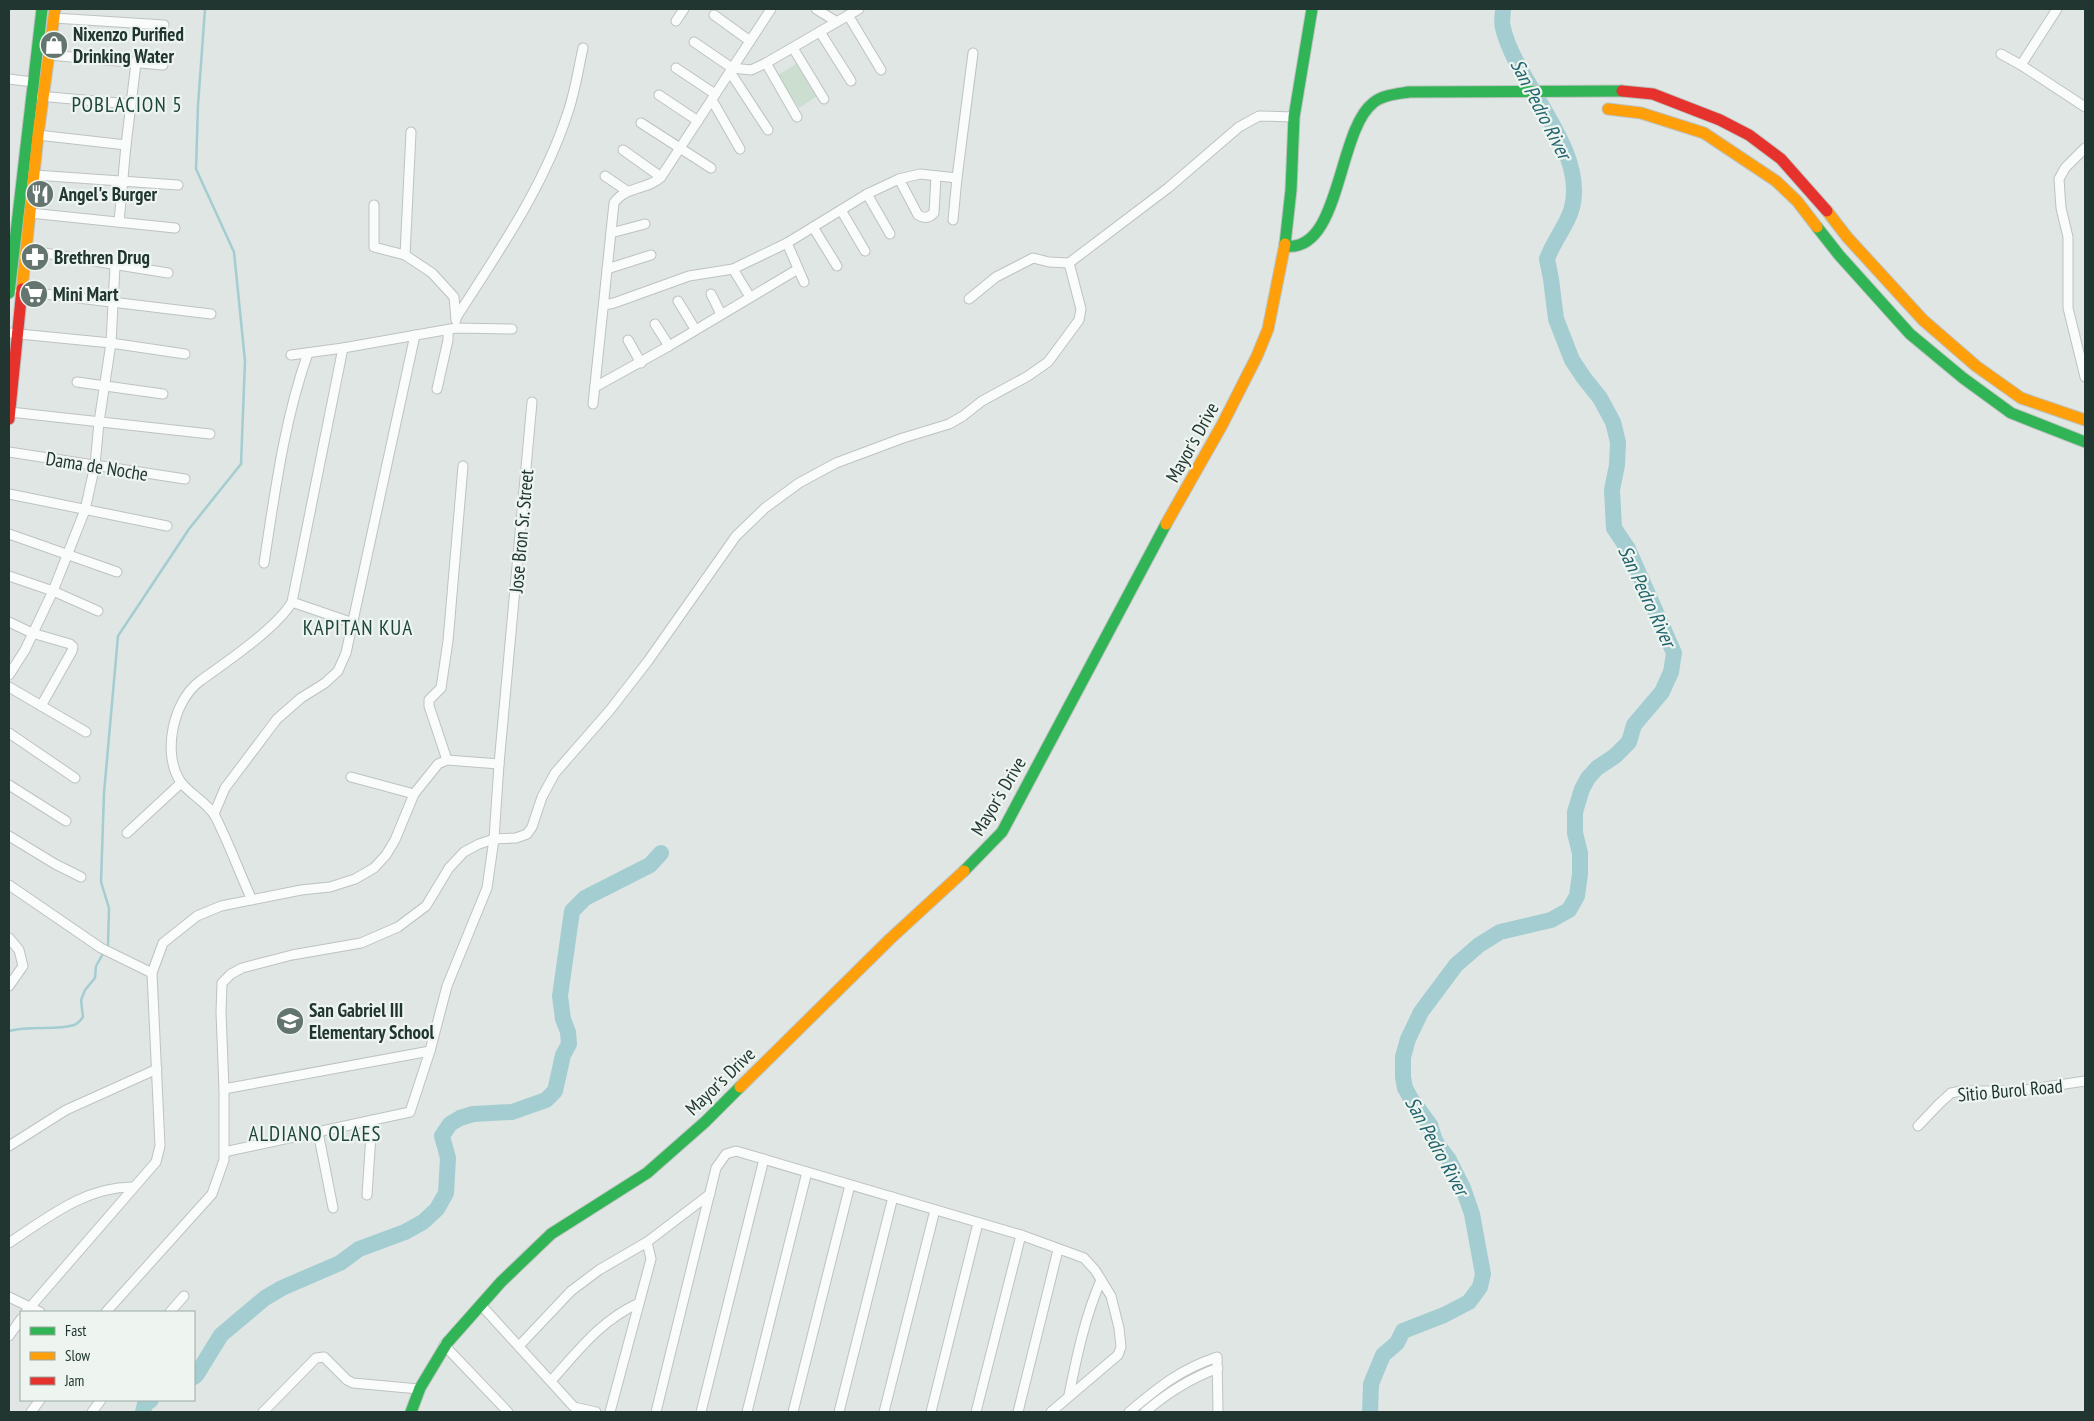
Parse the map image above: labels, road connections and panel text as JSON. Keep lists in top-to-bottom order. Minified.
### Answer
{"streets":{"street":["Mayor's Drive","Dama de Noche","Jose Bron Sr. Street","Sitio Burol Road"]},"districts":["POBLACION 5","KAPITAN KUA","ALDIANO OLAES"],"water":["San Pedro River"],"places":{"shop":["Nixenzo Purified Drinking Water"],"restaurant":["Angel's Burger"],"pharmacy":["Brethren Drug"],"supermarket":["Mini Mart"],"school or university":["San Gabriel III Elementary School"]},"legend":["Fast","Slow","Jam"]}
